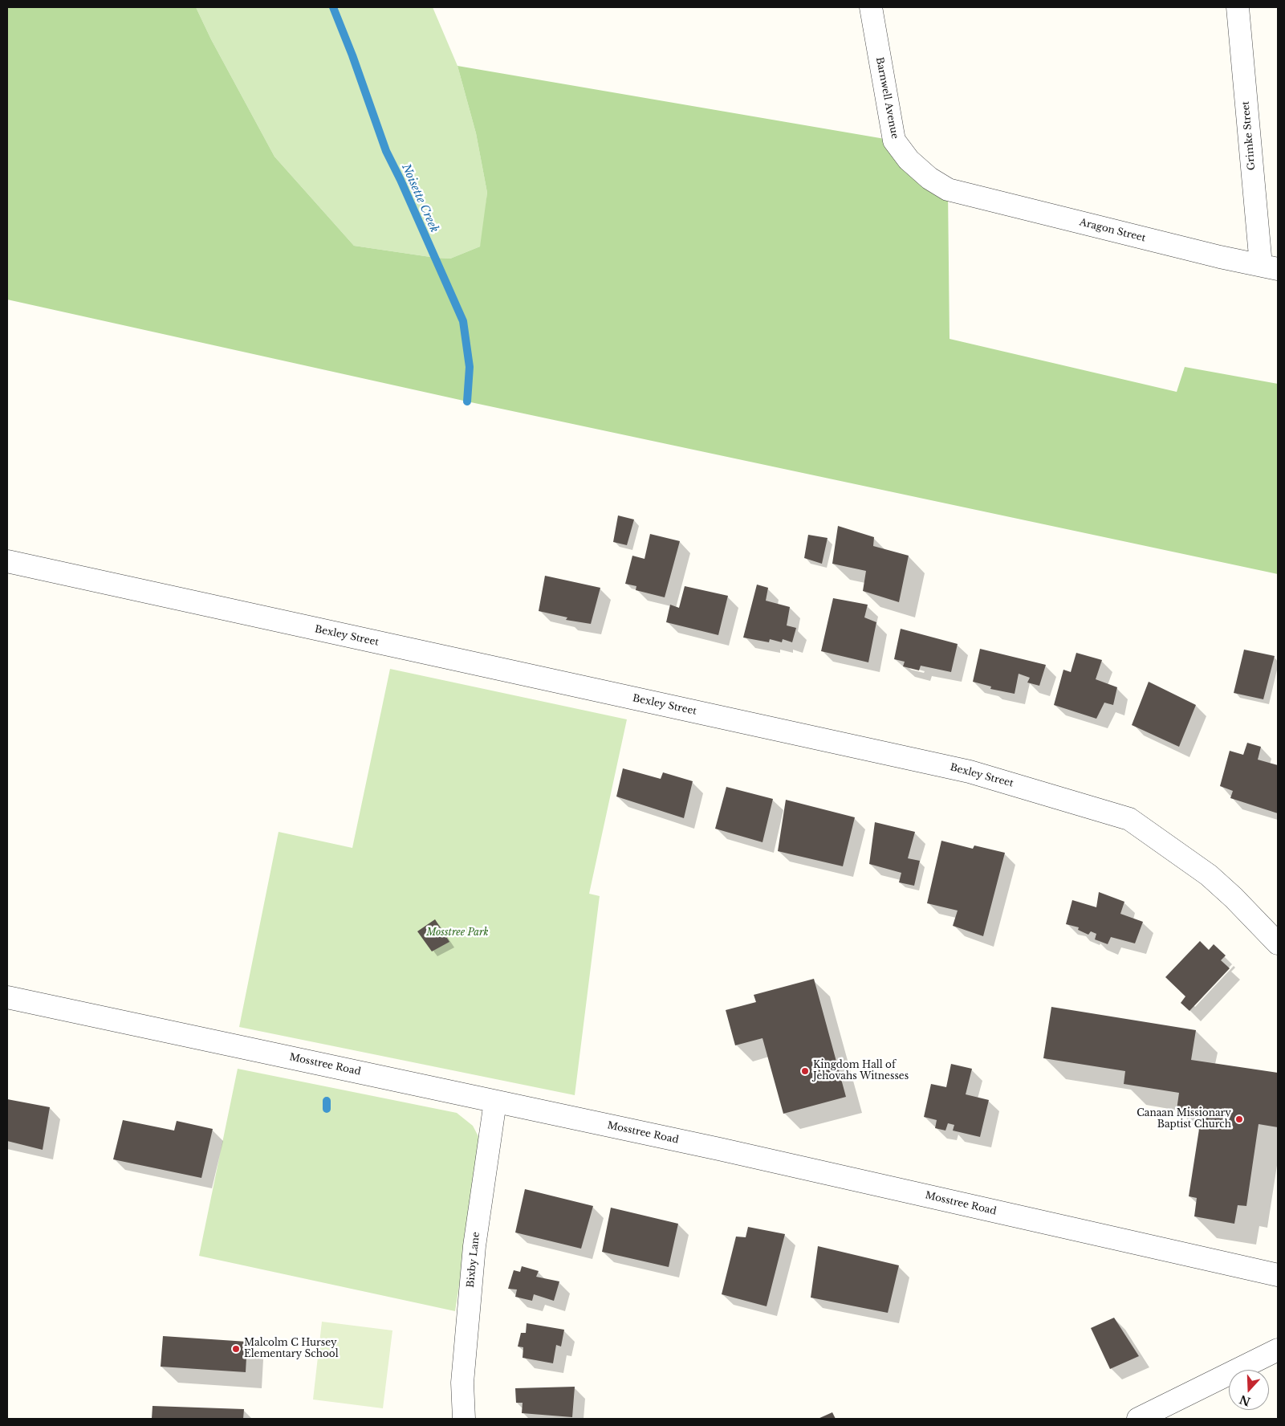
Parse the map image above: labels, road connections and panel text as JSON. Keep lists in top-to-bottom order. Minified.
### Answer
{"streets":{"street":["Barnwell Avenue","Grimke Street","Aragon Street","Bexley Street","Mosstree Road","Bixby Lane"]},"crossings":[["Barnwell Avenue","Aragon Street"],["Grimke Street","Aragon Street"],["Mosstree Road","Bixby Lane"]],"water":["Noisette Creek"],"parks":["Mosstree Park"],"places":["Kingdom Hall of Jehovahs Witnesses","Canaan Missionary Baptist Church","Malcolm C Hursey Elementary School"],"north":"bottom"}
